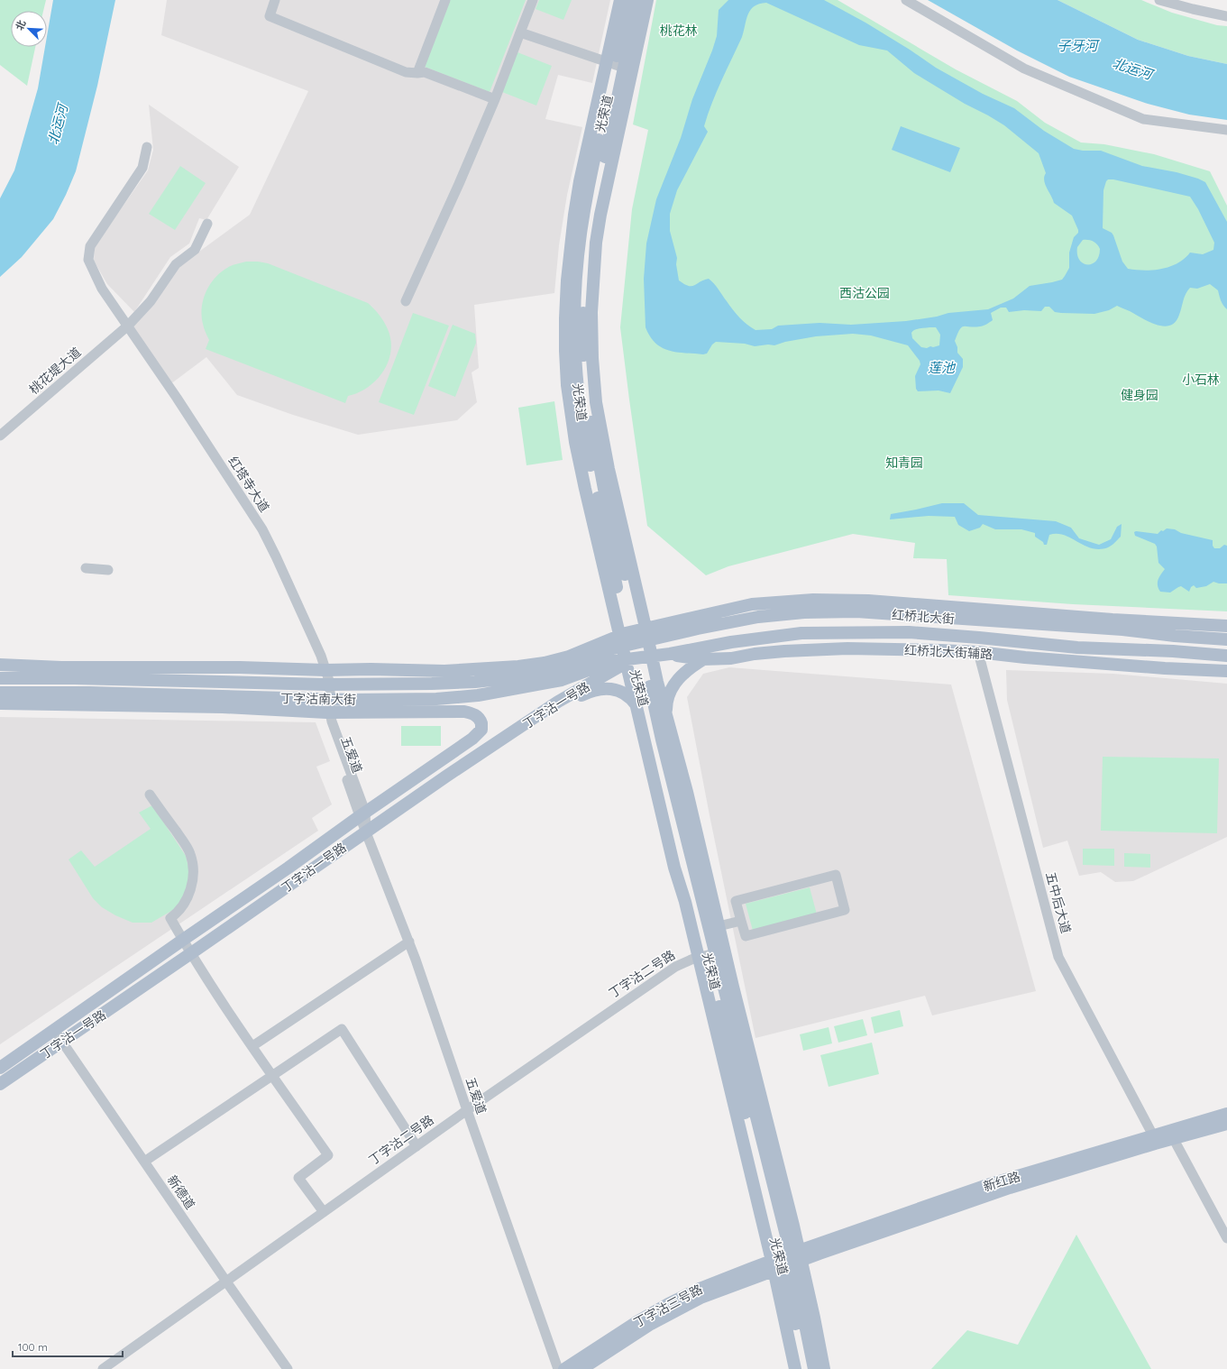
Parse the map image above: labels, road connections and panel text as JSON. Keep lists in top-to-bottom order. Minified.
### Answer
{"streets":{"main road":["光荣道","红桥北大街","红桥北大街辅路","丁字沽南大街","丁字沽一号路","新红路","丁字沽三号路"],"street":["桃花堤大道","红塔寺大道","五爱道","五中后大道","丁字沽二号路","新德道"]},"crossings":[["光荣道","红桥北大街"],["光荣道","丁字沽南大街"],["光荣道","丁字沽一号路"],["光荣道","丁字沽二号路"],["光荣道","新红路"],["光荣道","丁字沽三号路"],["桃花堤大道","红塔寺大道"],["红塔寺大道","丁字沽南大街"],["红塔寺大道","五爱道"],["红桥北大街","红桥北大街辅路"],["红桥北大街","丁字沽南大街"],["红桥北大街","丁字沽一号路"],["红桥北大街辅路","五中后大道"],["丁字沽南大街","丁字沽一号路"],["丁字沽南大街","五爱道"],["丁字沽一号路","五爱道"],["丁字沽一号路","新德道"],["五爱道","丁字沽二号路"],["五中后大道","新红路"],["丁字沽二号路","新德道"],["新红路","丁字沽三号路"]],"water":["子牙河","北运河","莲池"],"parks":["桃花林","西沽公园","小石林","健身园","知青园"],"scale_bar":"100 m","north":"top left"}
